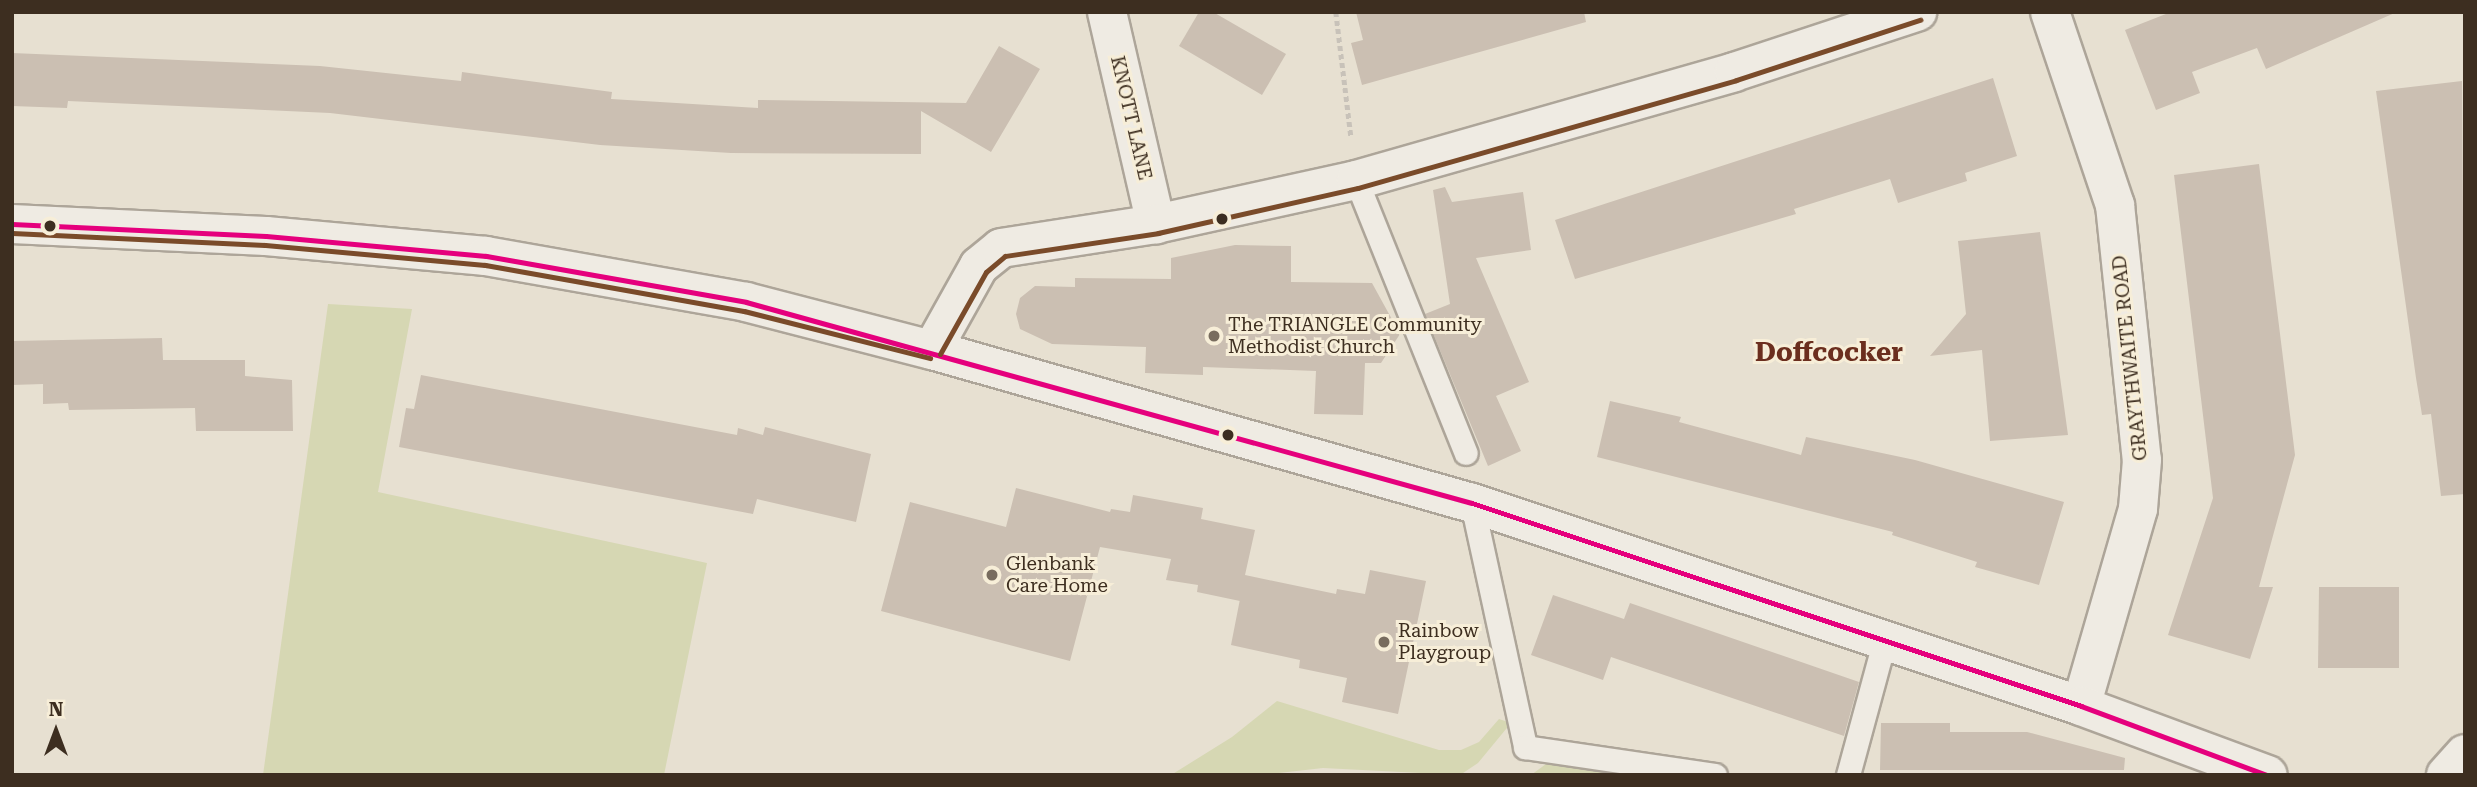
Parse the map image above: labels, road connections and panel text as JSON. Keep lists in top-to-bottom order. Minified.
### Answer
{"streets":{"main road":["KNOTT LANE","GRAYTHWAITE ROAD"]},"districts":["Doffcocker"],"places":["The TRIANGLE Community Methodist Church","Glenbank Care Home","Rainbow Playgroup"],"north":"top"}
